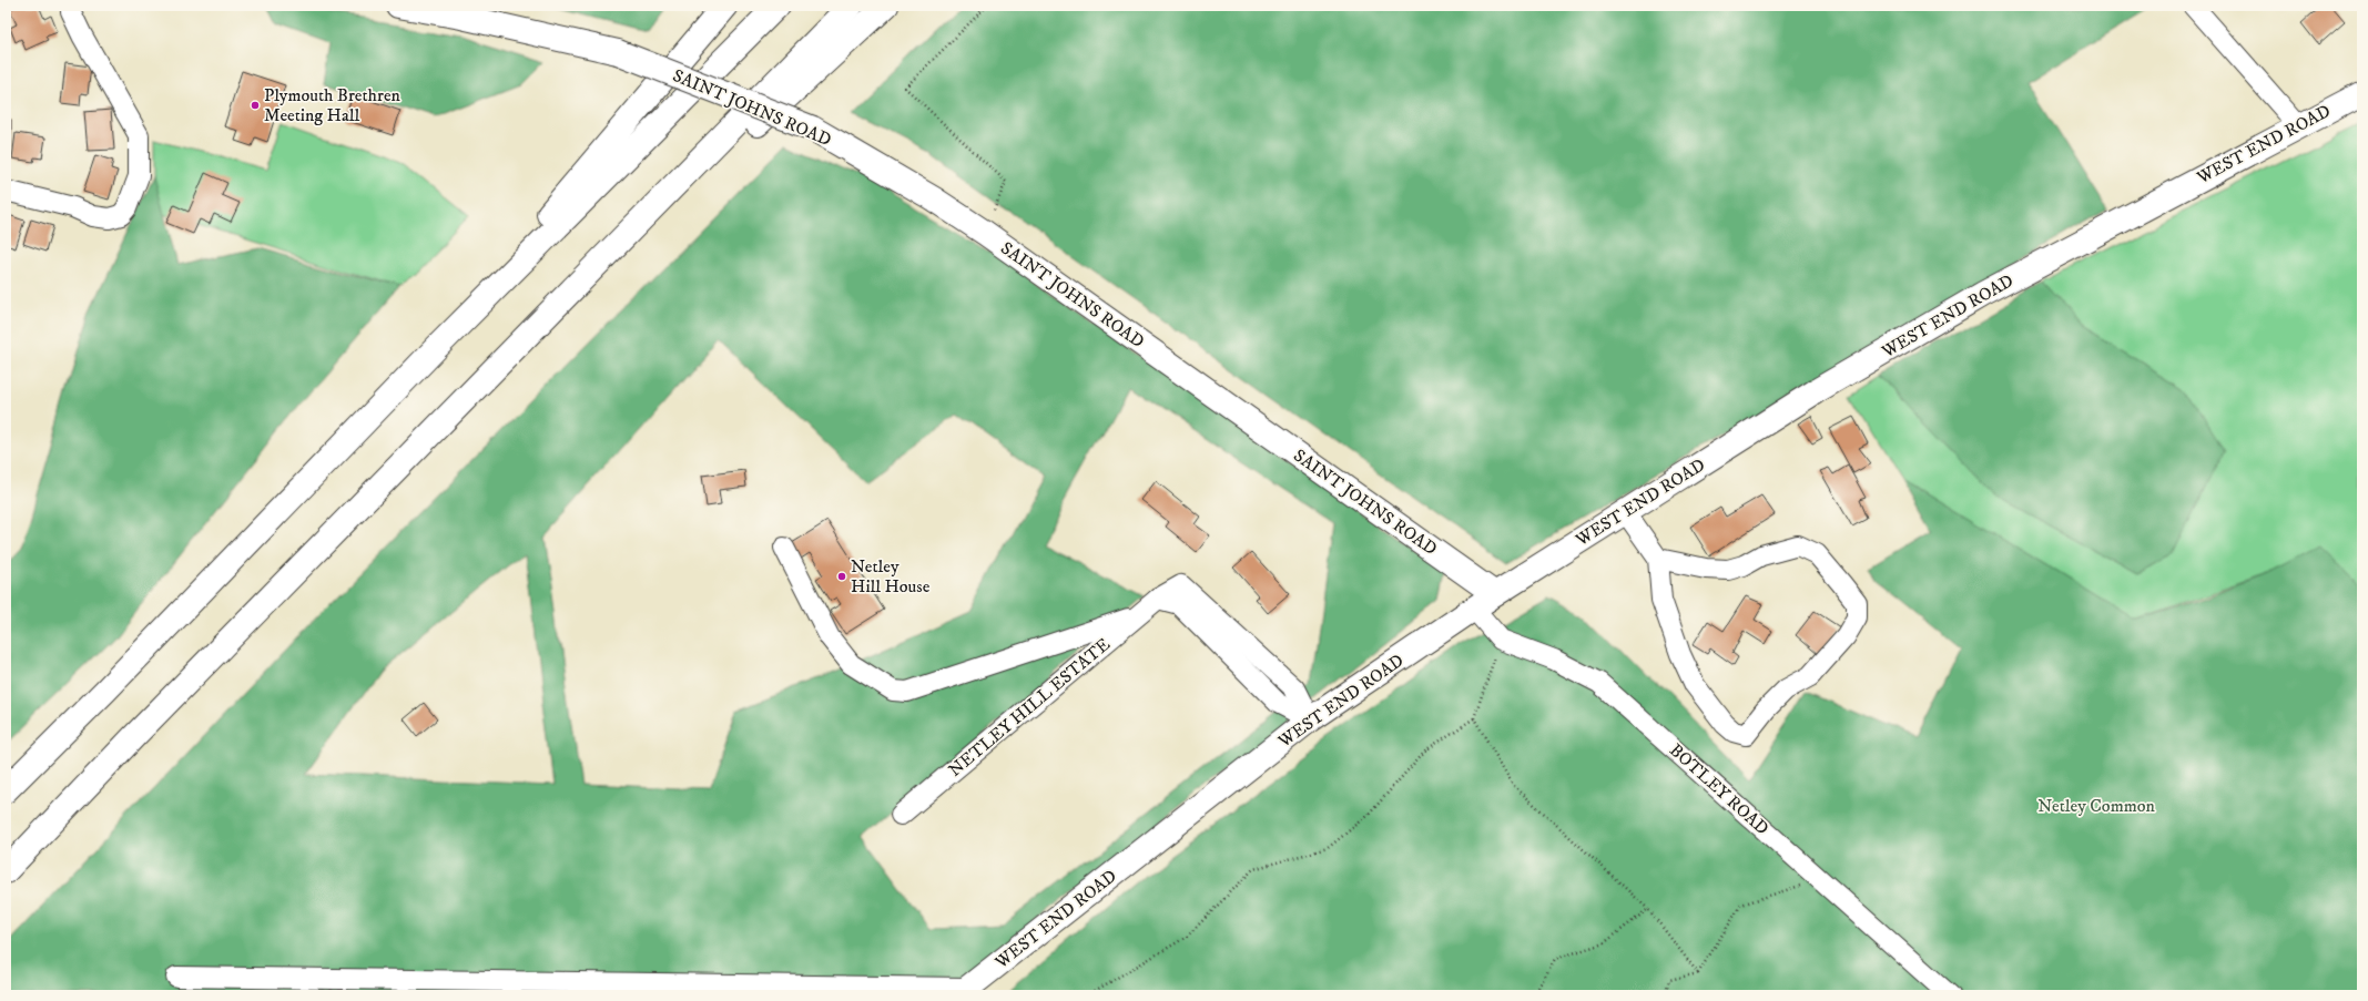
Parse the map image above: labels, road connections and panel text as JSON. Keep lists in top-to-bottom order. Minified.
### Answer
{"streets":{"main road":["SAINT JOHNS ROAD","WEST END ROAD"],"street":["NETLEY HILL ESTATE","BOTLEY ROAD"]},"crossings":[["SAINT JOHNS ROAD","WEST END ROAD"],["WEST END ROAD","NETLEY HILL ESTATE"],["WEST END ROAD","BOTLEY ROAD"]],"parks":["Netley Common"],"places":["Plymouth Brethren Meeting Hall","Netley Hill House"]}
